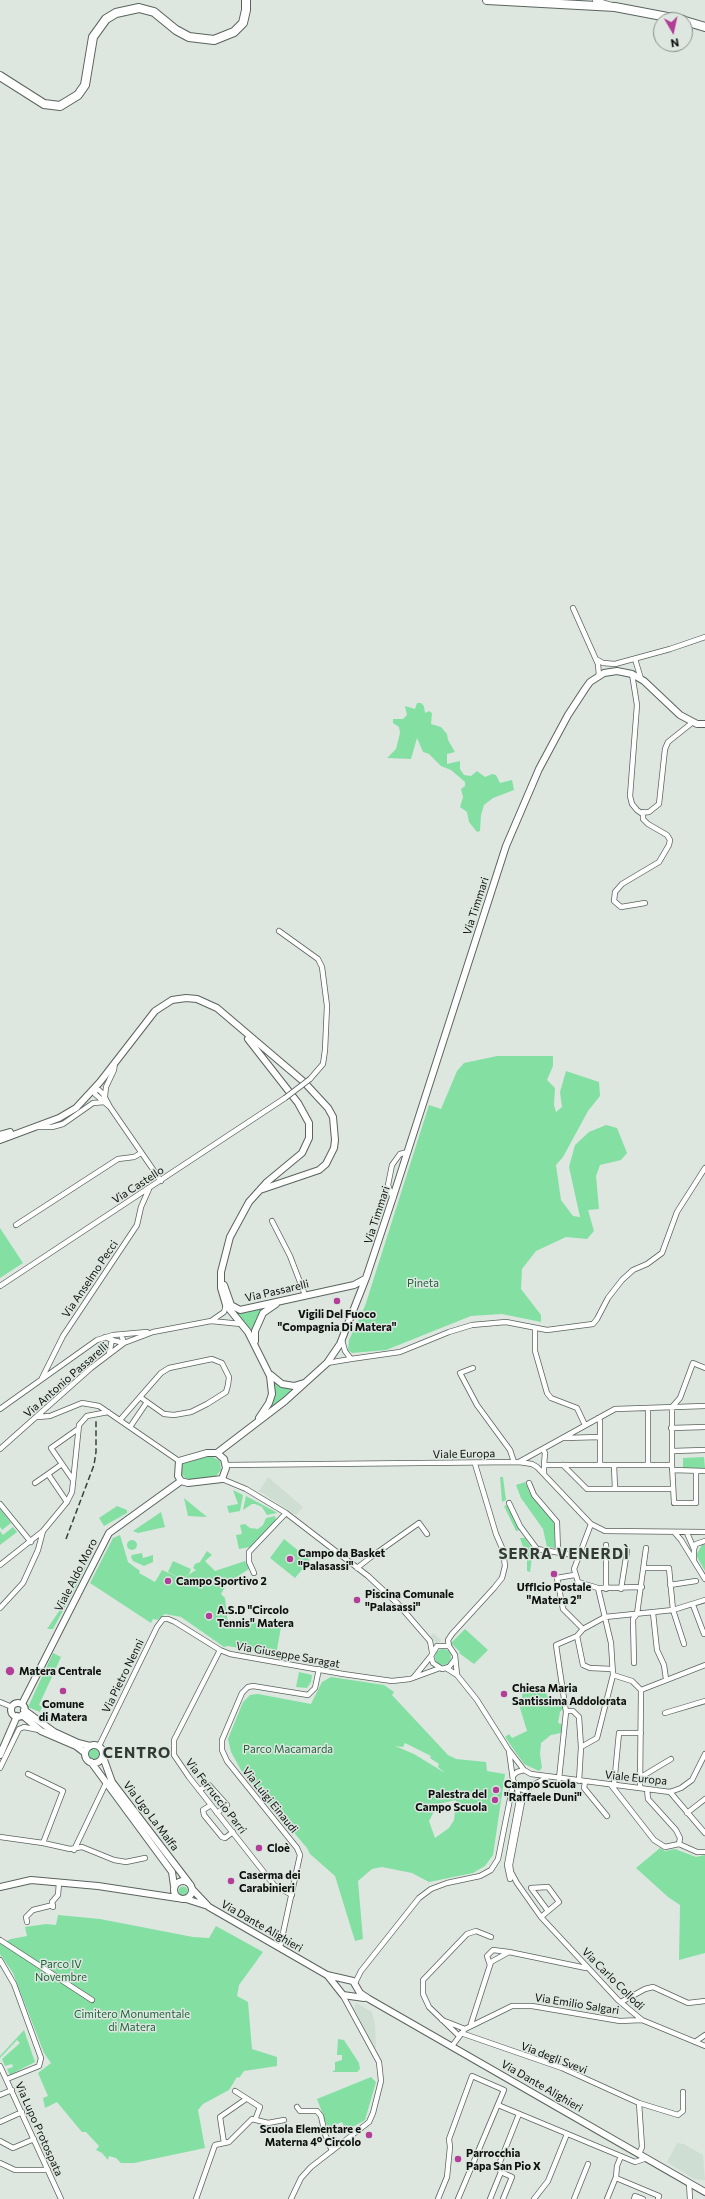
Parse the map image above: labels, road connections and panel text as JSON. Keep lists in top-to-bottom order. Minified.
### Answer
{"streets":{"main road":["Via Timmari","Via Passarelli","Viale Aldo Moro","Via Ugo La Malfa","Via Dante Alighieri"],"street":["Via Castello","Via Anselmo Pecci","Via Antonio Passarelli","Viale Europa","Via Giuseppe Saragat","Via Pietro Nenni","Via Ferruccio Parri","Via Luigi Einaudi","Via Carlo Collodi","Via Emilio Salgari","Via degli Svevi","Via Lupo Protospata"]},"crossings":[["Via Timmari","Via Passarelli"],["Via Castello","Via Anselmo Pecci"],["Viale Europa","Via Carlo Collodi"],["Via Giuseppe Saragat","Via Pietro Nenni"],["Via Giuseppe Saragat","Via Ferruccio Parri"],["Via Giuseppe Saragat","Via Luigi Einaudi"],["Via Pietro Nenni","Via Ugo La Malfa"],["Via Ferruccio Parri","Via Luigi Einaudi"],["Via Luigi Einaudi","Via Dante Alighieri"],["Via Ugo La Malfa","Via Dante Alighieri"],["Via Dante Alighieri","Via Emilio Salgari"],["Via Carlo Collodi","Via Emilio Salgari"],["Via Emilio Salgari","Via degli Svevi"]],"districts":["SERRA VENERDÌ","CENTRO"],"parks":["Pineta","Parco Macamarda","Parco IV Novembre","Cimitero Monumentale di Matera"],"places":["Vigili Del Fuoco \"Compagnia Di Matera\"","Campo da Basket \"Palasassi\"","Ufficio Postale \"Matera 2\"","Campo Sportivo 2","Piscina Comunale \"Palasassi\"","A.S.D \"Circolo Tennis\" Matera","Matera Centrale","Comune di Matera","Chiesa Maria Santissima Addolorata","Campo Scuola \"Raffaele Duni\"","Palestra del Campo Scuola","Cloè","Caserma dei Carabinieri","Scuola Elementare e Materna 4° Circolo","Parrocchia Papa San Pio X"],"north":"bottom"}
